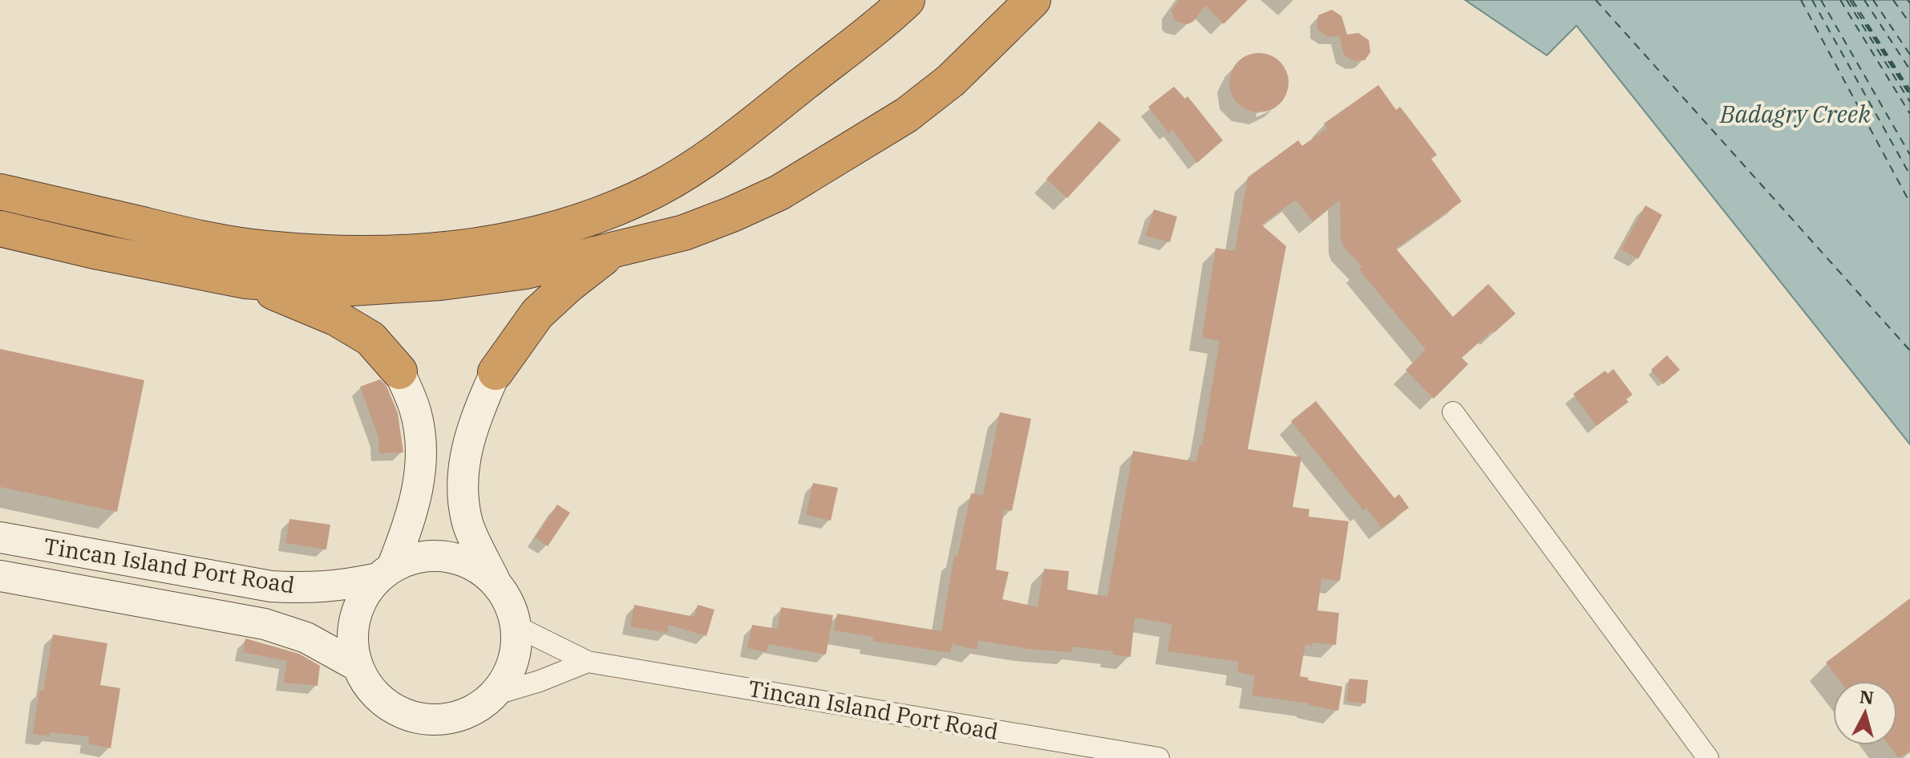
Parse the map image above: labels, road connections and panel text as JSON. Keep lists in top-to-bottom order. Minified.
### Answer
{"streets":{"street":["Tincan Island Port Road"]},"water":["Badagry Creek"],"north":"top"}
